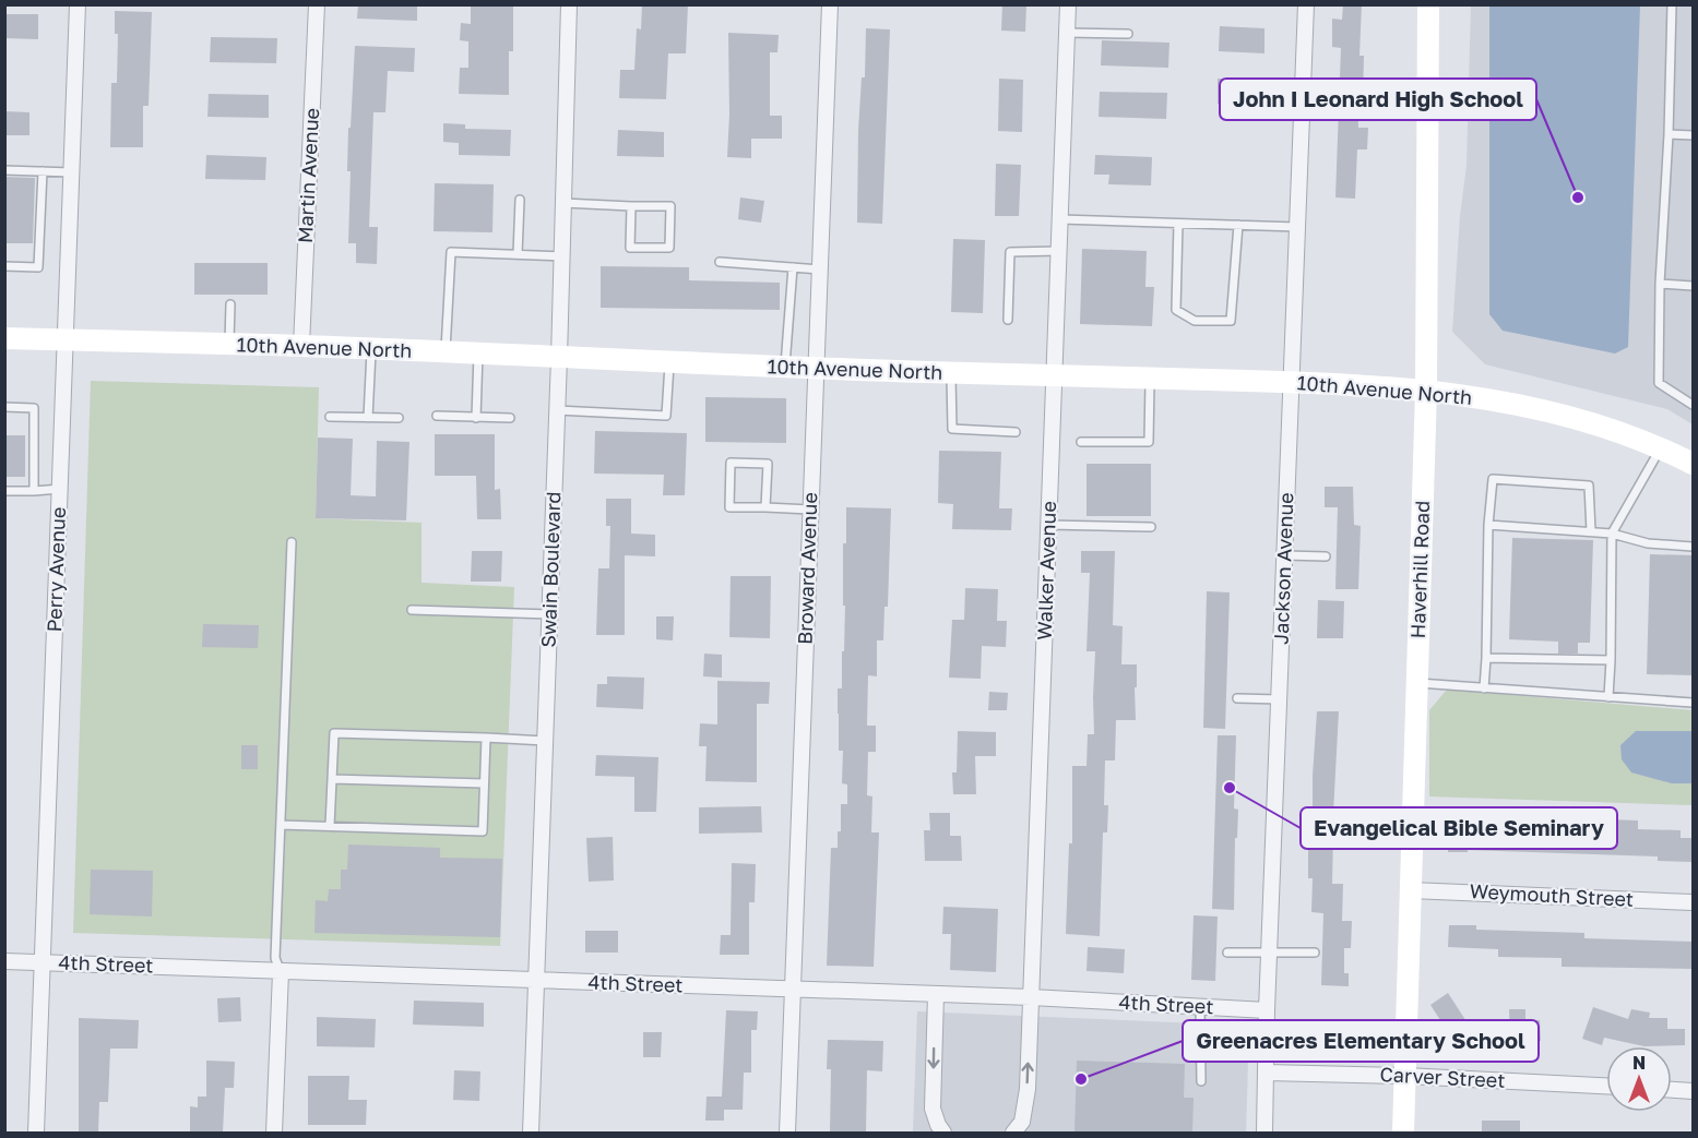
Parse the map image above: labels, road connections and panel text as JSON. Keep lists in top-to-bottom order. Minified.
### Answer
{"streets":{"street":["Martin Avenue","10th Avenue North","Broward Avenue","Jackson Avenue","Perry Avenue","Swain Boulevard","Haverhill Road","Walker Avenue","Weymouth Street","4th Street","Carver Street"]},"crossings":[["Martin Avenue","10th Avenue North"],["10th Avenue North","Broward Avenue"],["10th Avenue North","Jackson Avenue"],["10th Avenue North","Perry Avenue"],["10th Avenue North","Swain Boulevard"],["10th Avenue North","Haverhill Road"],["10th Avenue North","Walker Avenue"],["Broward Avenue","4th Street"],["Jackson Avenue","4th Street"],["Jackson Avenue","Carver Street"],["Perry Avenue","4th Street"],["Swain Boulevard","4th Street"],["Haverhill Road","Weymouth Street"],["Haverhill Road","Carver Street"],["Walker Avenue","4th Street"]],"places":["John I Leonard High School","Evangelical Bible Seminary","Greenacres Elementary School"],"north":"top"}
